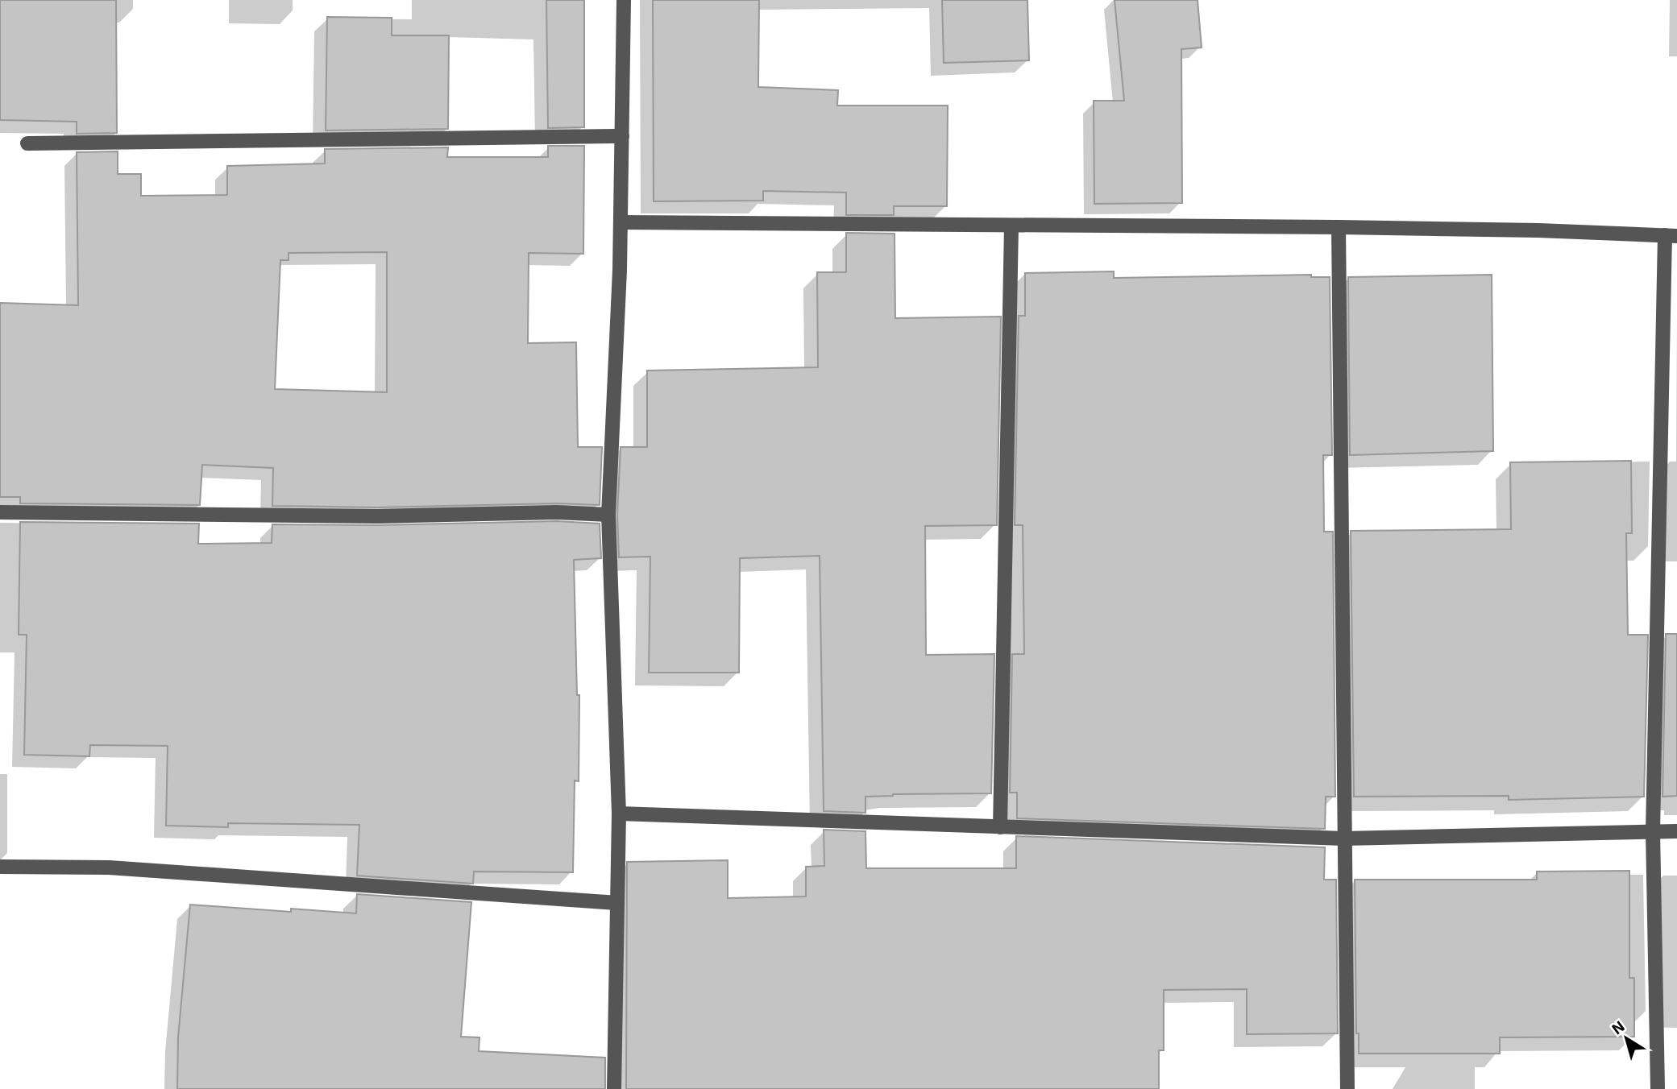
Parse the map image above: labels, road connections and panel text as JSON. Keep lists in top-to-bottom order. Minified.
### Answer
{"north":"top left"}
